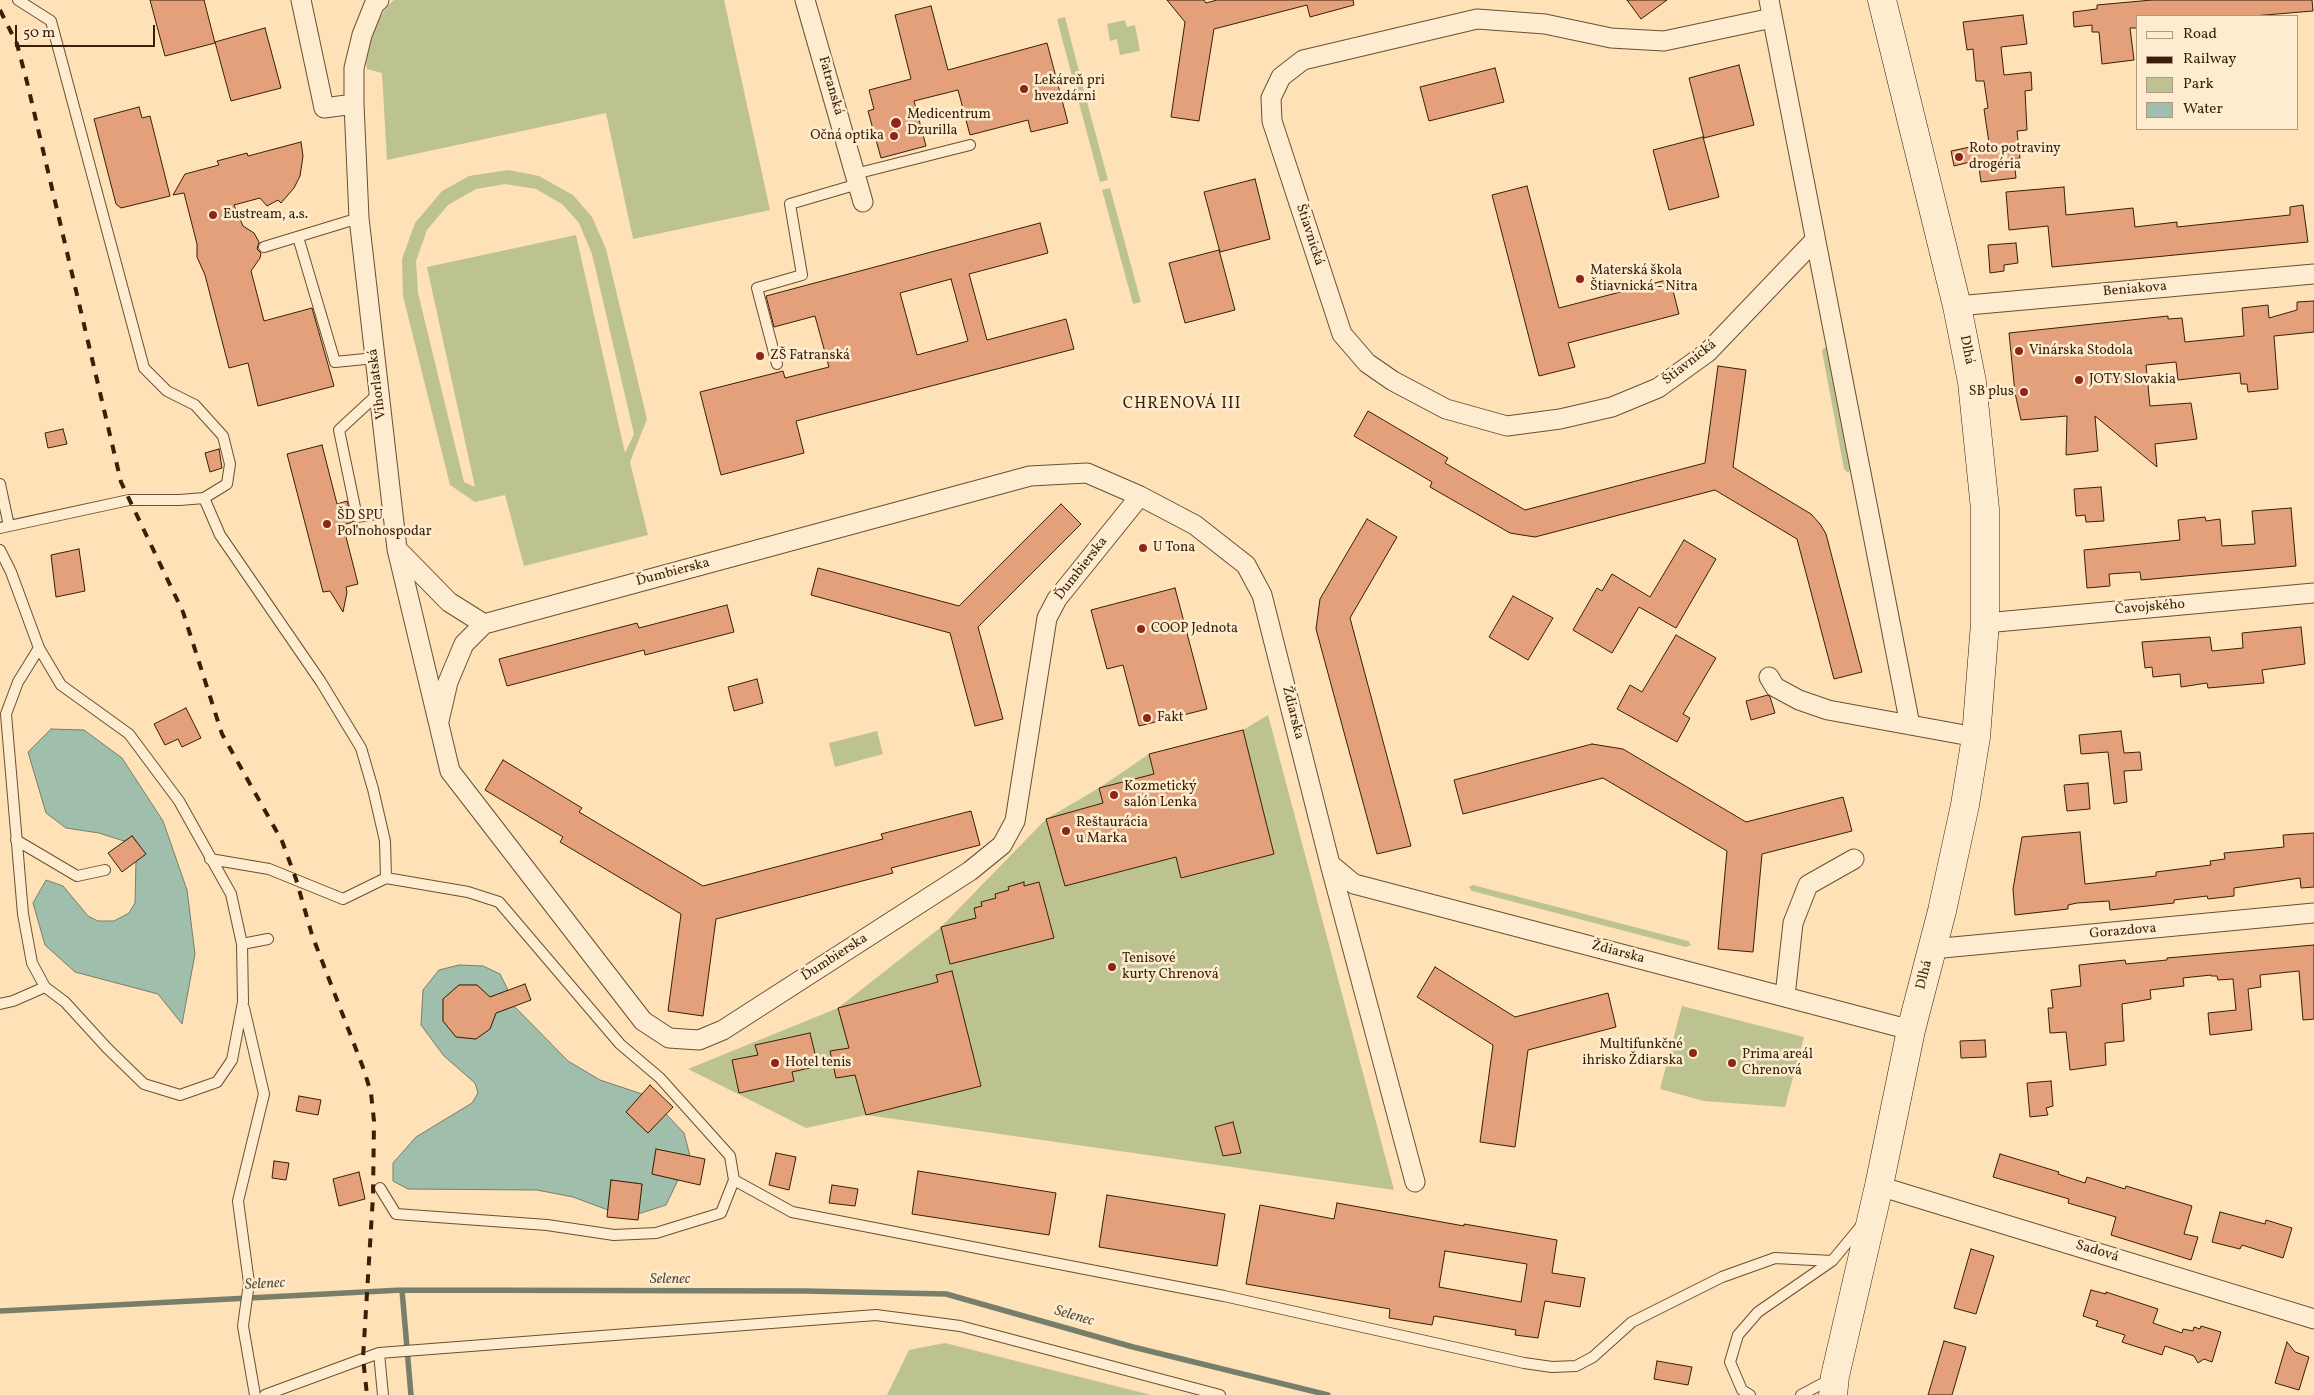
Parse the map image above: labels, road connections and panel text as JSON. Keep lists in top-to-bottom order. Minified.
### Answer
{"streets":{"street":["Fatranská","Štiavnická","Beniakova","Dlhá","Vihorlatská","Ďumbierska","Čavojského","Ždiarska","Gorazdova","Sadová"]},"crossings":[["Beniakova","Dlhá"],["Dlhá","Čavojského"],["Dlhá","Ždiarska"],["Dlhá","Gorazdova"],["Dlhá","Sadová"],["Vihorlatská","Ďumbierska"],["Ďumbierska","Ždiarska"]],"districts":["CHRENOVÁ III"],"water":["Selenec"],"places":["Lekáreň pri hvezdárni","Medicentrum Dzurilla","Očná optika","Roto potraviny drogéria","Eustream, a.s.","Materská škola Štiavnická - Nitra","Vinárska Stodola","ZŠ Fatranská","JOTY Slovakia","SB plus","ŠD SPU Poľnohospodar","U Tona","COOP Jednota","Fakt","Kozmetický salón Lenka","Reštaurácia u Marka","Tenisové kurty Chrenová","Multifunkčné ihrisko Ždiarska","Hotel tenis","Prima areál Chrenová"],"legend":["Road","Railway","Park","Water"],"scale_bar":"50 m"}
